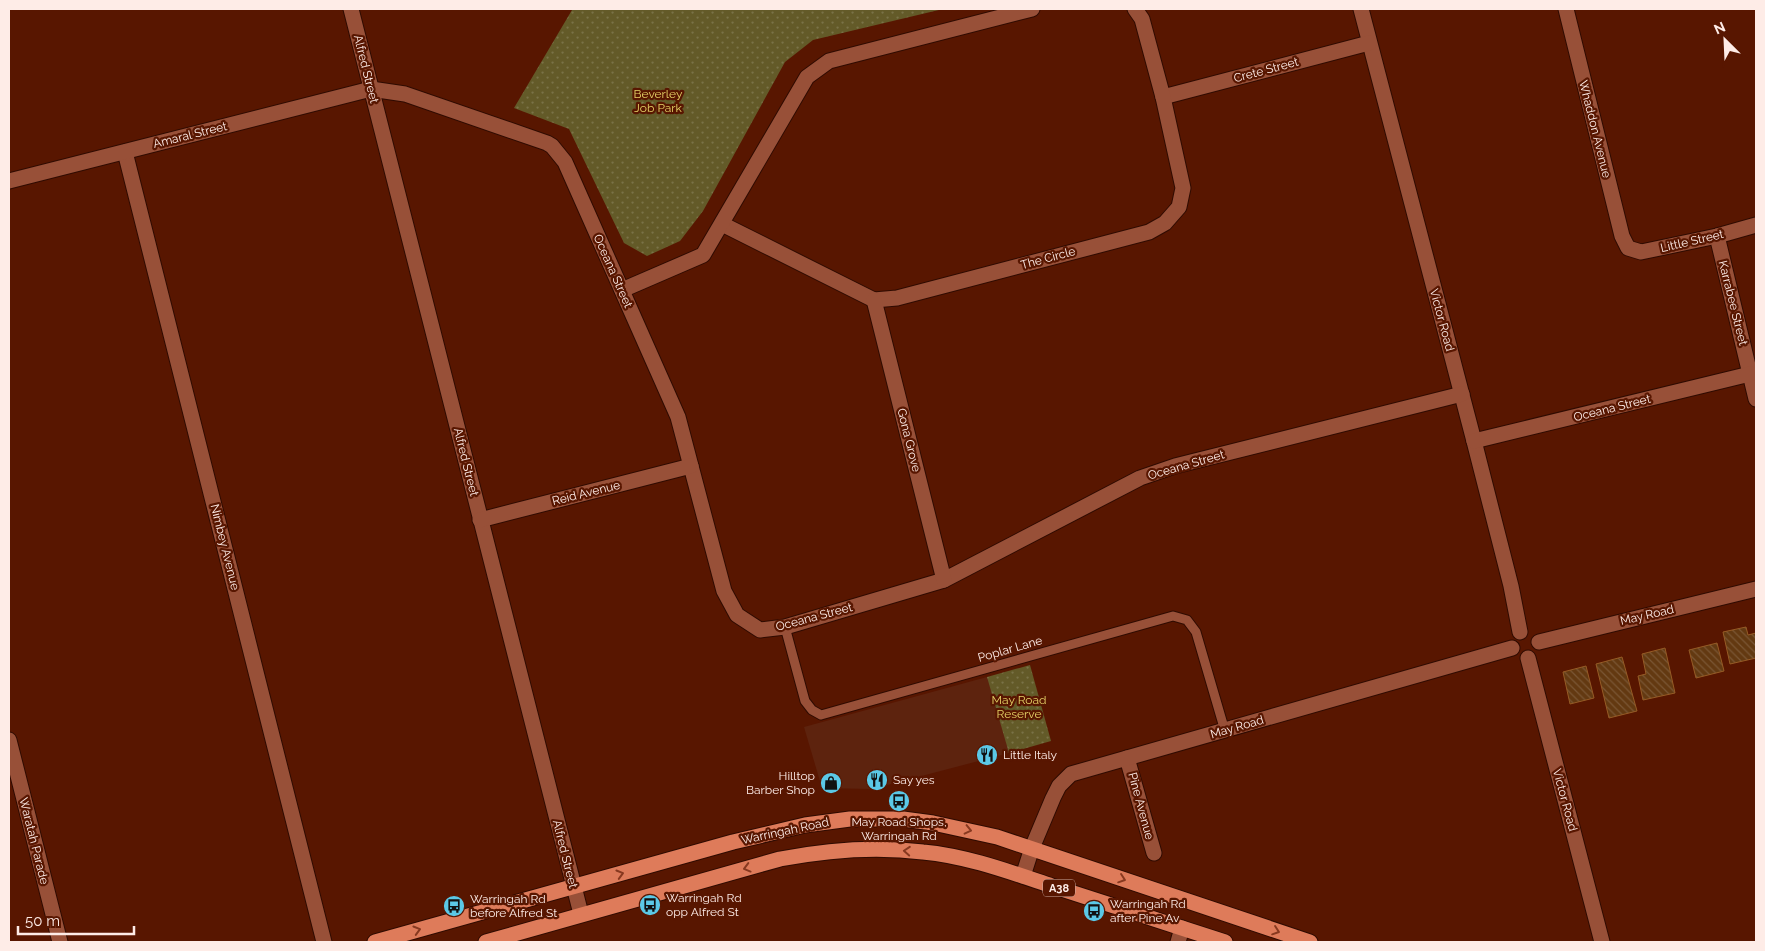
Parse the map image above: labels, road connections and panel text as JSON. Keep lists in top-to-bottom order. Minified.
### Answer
{"streets":{"highway":["Warringah Road","A38"],"street":["Alfred Street","Crete Street","Whaddon Avenue","Amaral Street","Little Street","The Circle","Oceana Street","Karrabee Street","Victor Road","Gona Grove","Reid Avenue","Nimbey Avenue","May Road","Pine Avenue","Waratah Parade"],"lane":["Poplar Lane"]},"crossings":[["Alfred Street","Amaral Street"],["Alfred Street","Oceana Street"],["Alfred Street","Reid Avenue"],["Alfred Street","Warringah Road"],["Alfred Street","A38"],["Crete Street","The Circle"],["Crete Street","Victor Road"],["Whaddon Avenue","Little Street"],["Amaral Street","Oceana Street"],["Amaral Street","Nimbey Avenue"],["Little Street","Karrabee Street"],["The Circle","Gona Grove"],["Oceana Street","Karrabee Street"],["Oceana Street","Victor Road"],["Oceana Street","Gona Grove"],["Oceana Street","Reid Avenue"],["Oceana Street","Poplar Lane"],["Victor Road","May Road"],["May Road","Poplar Lane"],["May Road","Pine Avenue"],["May Road","Warringah Road"],["May Road","A38"]],"parks":["Beverley Job Park","May Road Reserve"],"places":{"restaurant":["Little Italy","Say yes"],"shop":["Hilltop Barber Shop"],"bus stop":["May Road Shops, Warringah Rd","Warringah Rd opp Alfred St","Warringah Rd before Alfred St","Warringah Rd after Pine Av"]},"scale_bar":"50 m","north":"top left"}
